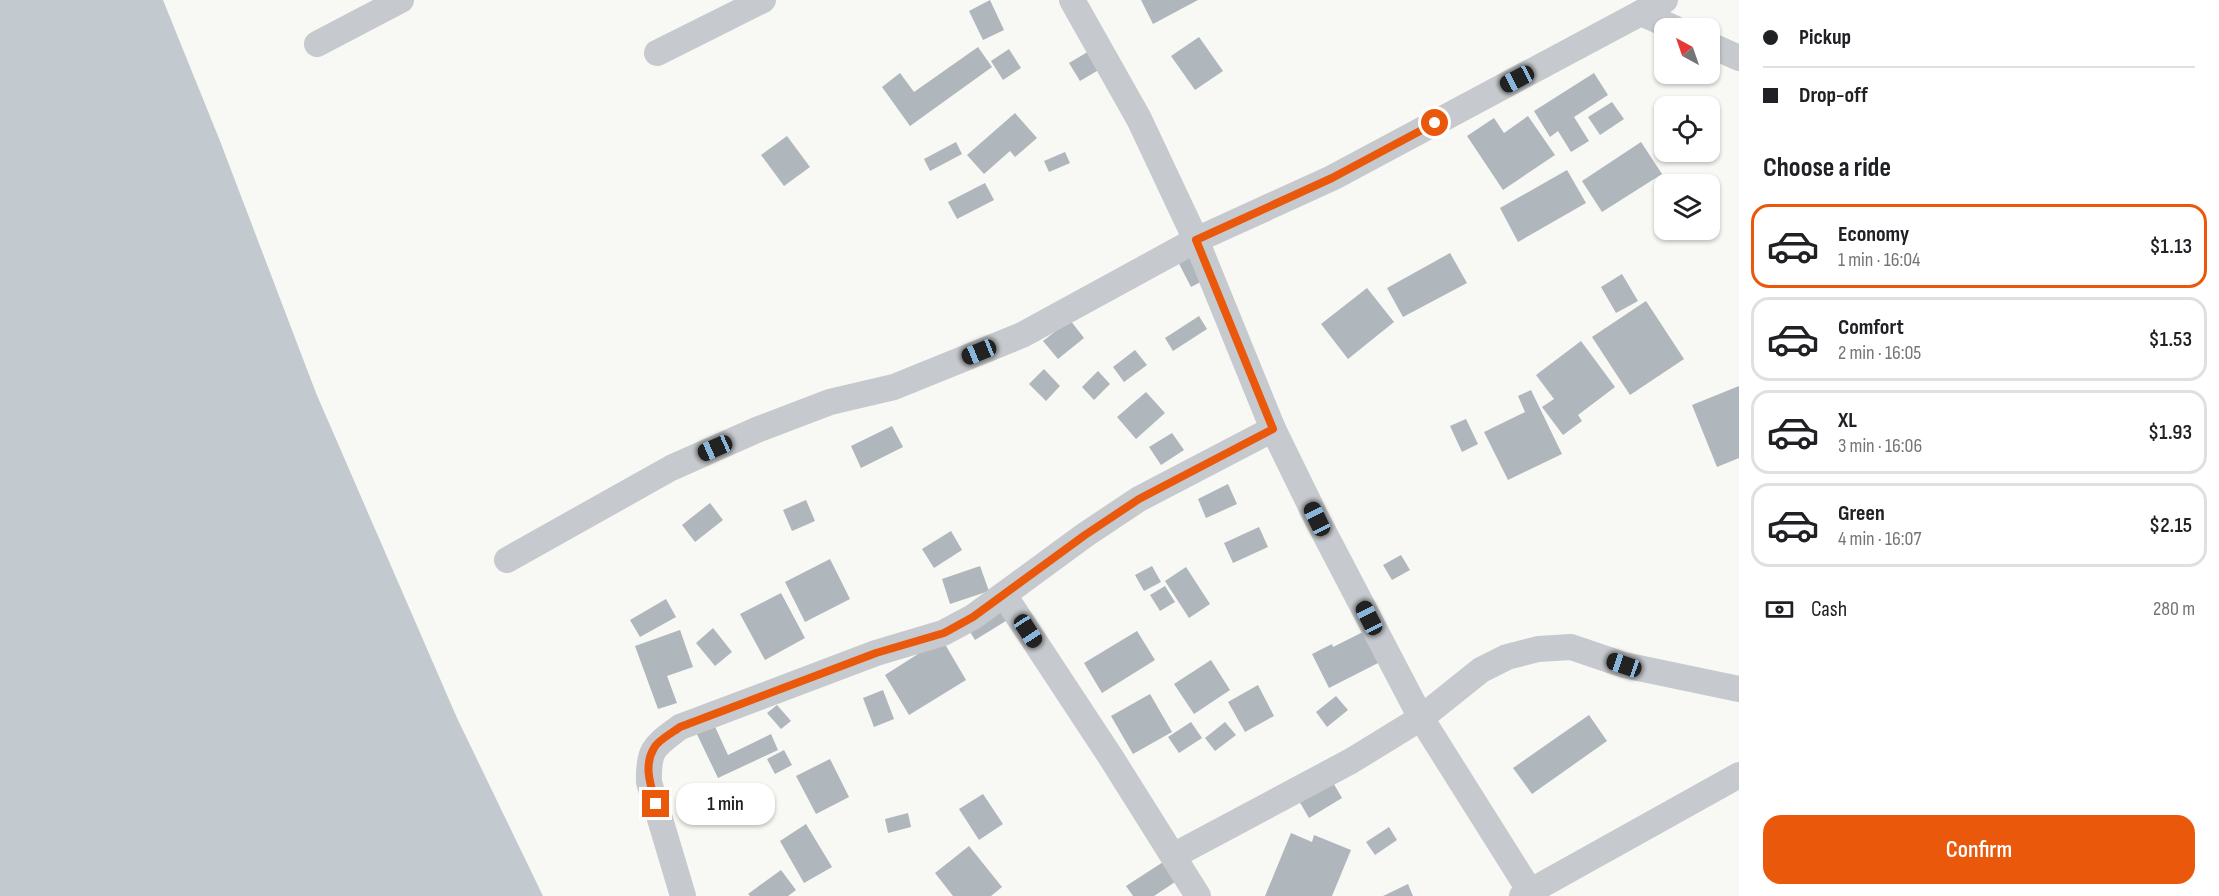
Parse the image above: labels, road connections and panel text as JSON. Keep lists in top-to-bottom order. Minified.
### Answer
{"north":"top left","page":{"banner":["Pickup","Drop-off"],"heading":"Choose a ride","list":[{"name":"Economy","note":"1 min · 16:04","value":"$1.13"},{"name":"Comfort","note":"2 min · 16:05","value":"$1.53"},{"name":"XL","note":"3 min · 16:06","value":"$1.93"},{"name":"Green","note":"4 min · 16:07","value":"$2.15"}],"pay":["Cash","280 m"],"bubble":"1 min","buttons":"Confirm"}}
